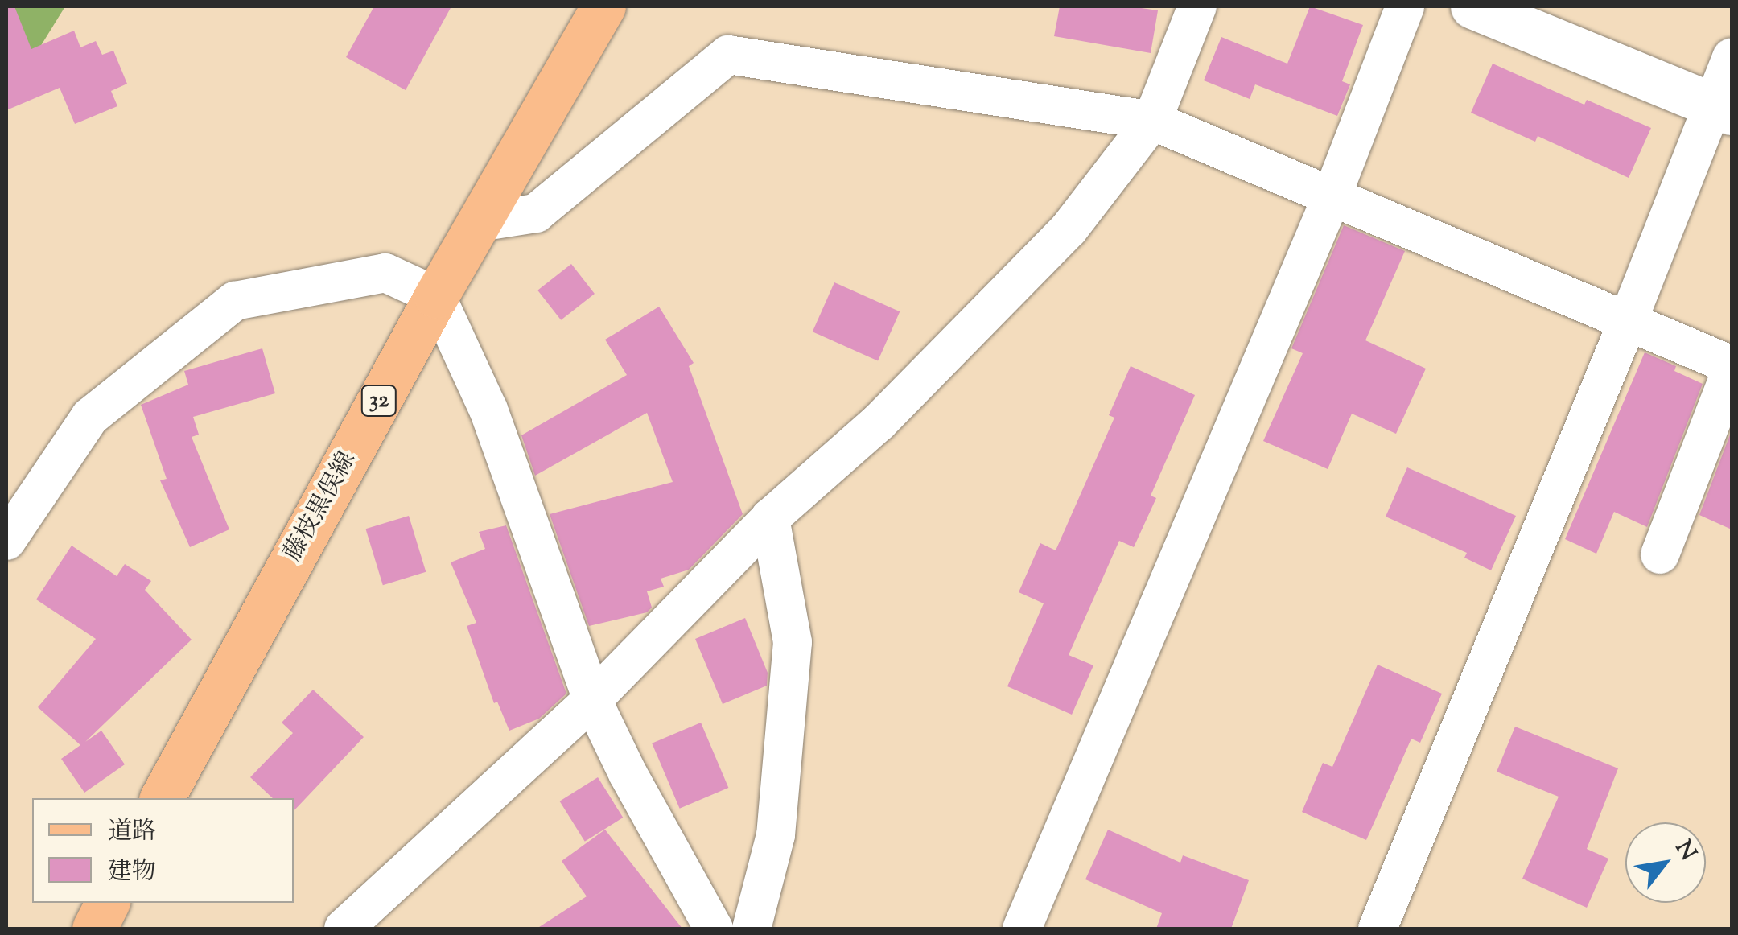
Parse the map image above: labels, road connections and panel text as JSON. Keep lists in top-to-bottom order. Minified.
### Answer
{"streets":{"main road":["32","藤枝黒俣線"]},"legend":["道路","建物"],"north":"top right"}
